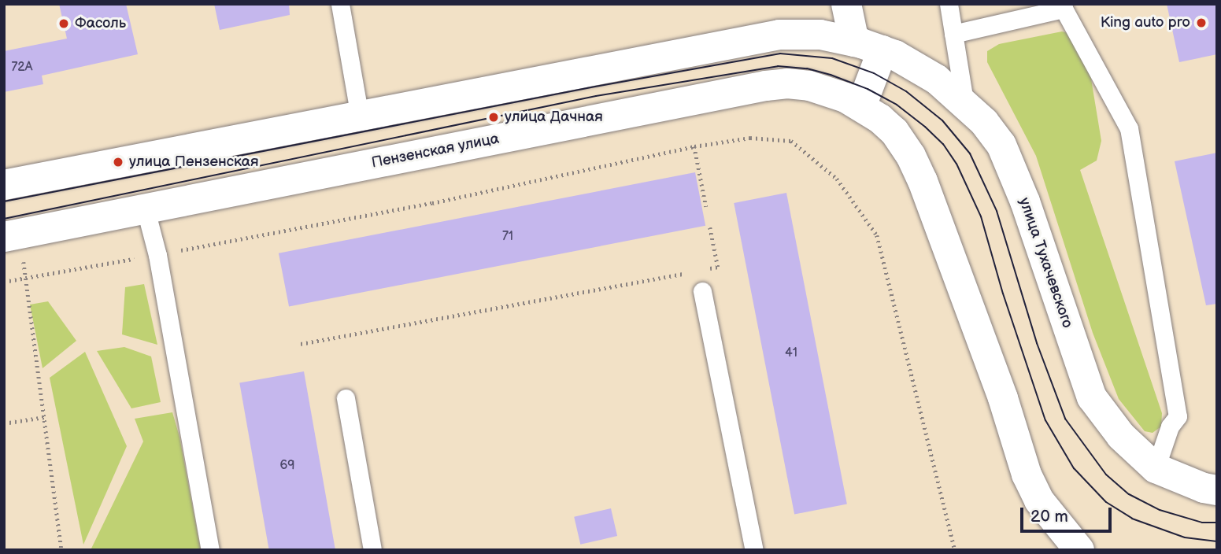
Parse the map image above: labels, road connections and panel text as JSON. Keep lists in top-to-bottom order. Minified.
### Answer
{"streets":{"main road":["Пензенская улица","улица Тухачевского"]},"places":["King auto pro","Фасоль","улица Дачная","улица Пензенская"],"house_numbers":["72А","71","41","69"],"scale_bar":"20 m"}
